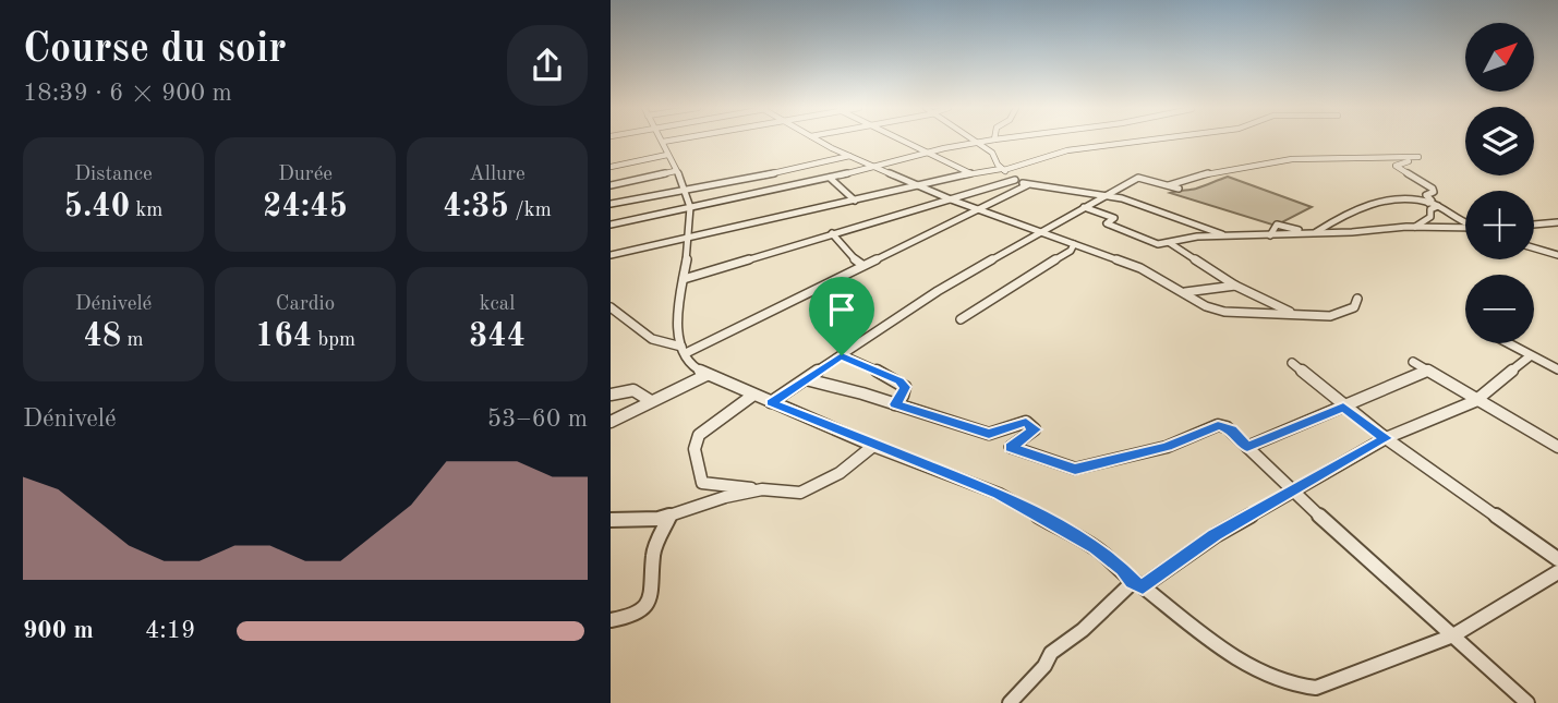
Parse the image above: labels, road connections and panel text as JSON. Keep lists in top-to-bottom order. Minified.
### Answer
{"north":"top right","page":{"heading":["Course du soir","18:39 · 6 × 900 m"],"map_buttons":["+","−"],"stats":[["Distance","5.40 km"],["Durée","24:45"],["Allure","4:35 /km"],["Dénivelé","48 m"],["Cardio","164 bpm"],["kcal","344"]],"chart":["Dénivelé","53–60 m"],"list":[{"name":"900 m","note":"4:19"}]}}
